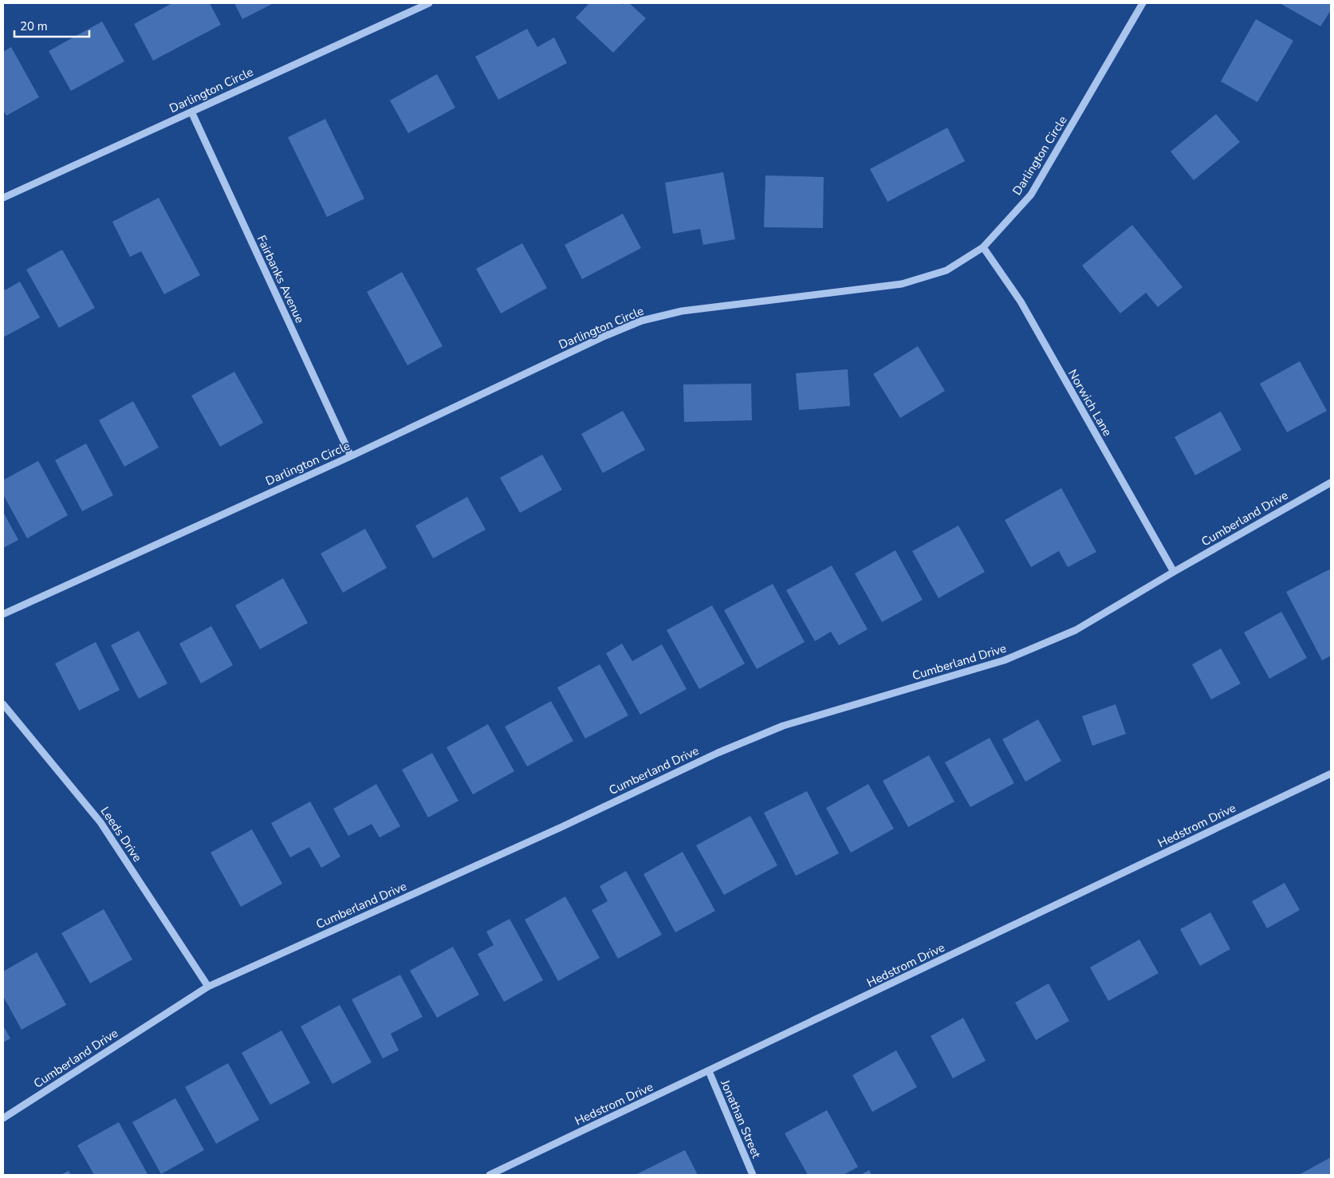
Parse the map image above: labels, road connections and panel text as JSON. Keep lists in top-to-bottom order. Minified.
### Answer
{"streets":{"street":["Darlington Circle","Fairbanks Avenue","Norwich Lane","Cumberland Drive","Hedstrom Drive","Leeds Drive","Jonathan Street"]},"crossings":[["Darlington Circle","Fairbanks Avenue"],["Darlington Circle","Norwich Lane"],["Norwich Lane","Cumberland Drive"],["Cumberland Drive","Leeds Drive"],["Hedstrom Drive","Jonathan Street"]],"scale_bar":"20 m"}
